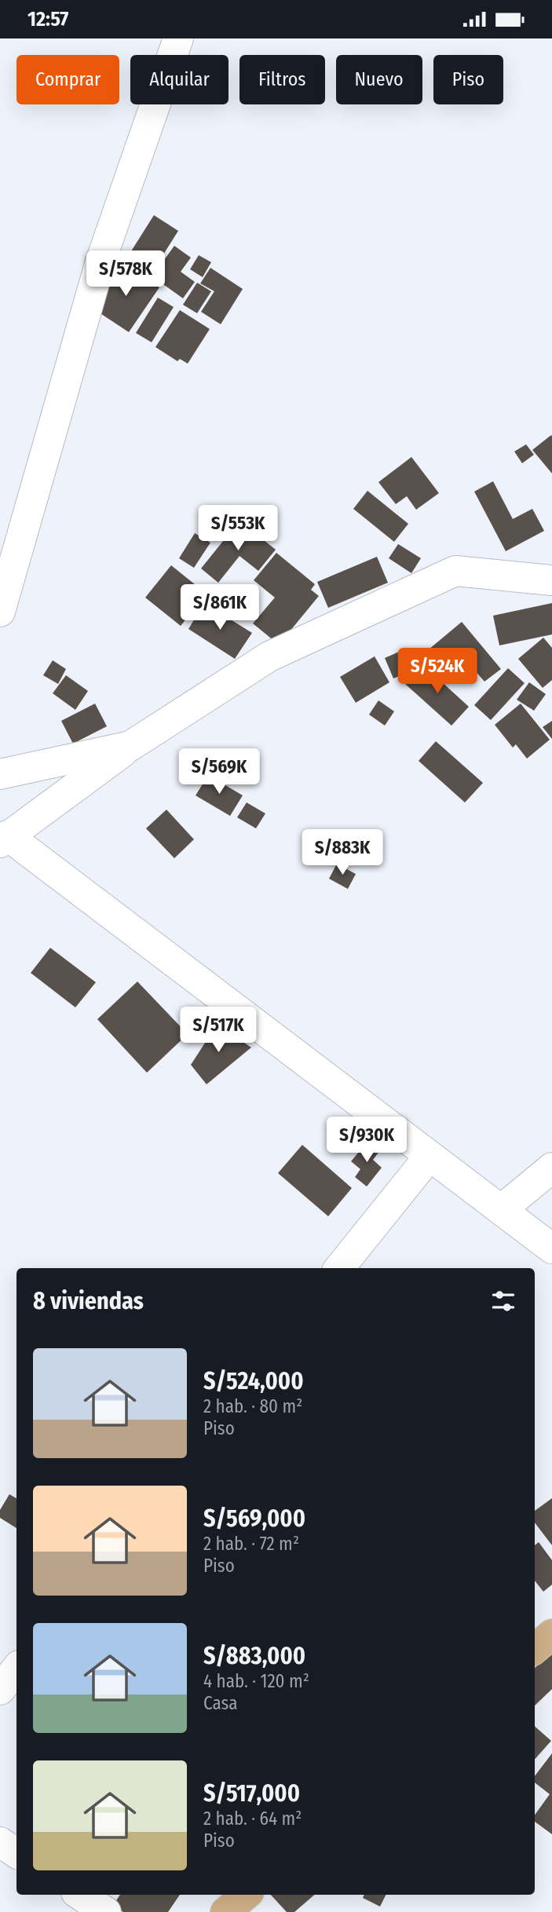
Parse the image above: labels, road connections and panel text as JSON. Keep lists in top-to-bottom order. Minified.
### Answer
{"page":{"status":"12:57","chip":["Comprar","Alquilar","Filtros","Nuevo","Piso"],"price":["S/578K","S/553K","S/861K","S/524K","S/569K","S/883K","S/517K","S/930K"],"heading":"8 viviendas","list":[{"name":"S/524,000","note":"2 hab. · 80 m² · Piso"},{"name":"S/569,000","note":"2 hab. · 72 m² · Piso"},{"name":"S/883,000","note":"4 hab. · 120 m² · Casa"},{"name":"S/517,000","note":"2 hab. · 64 m² · Piso"}]}}
